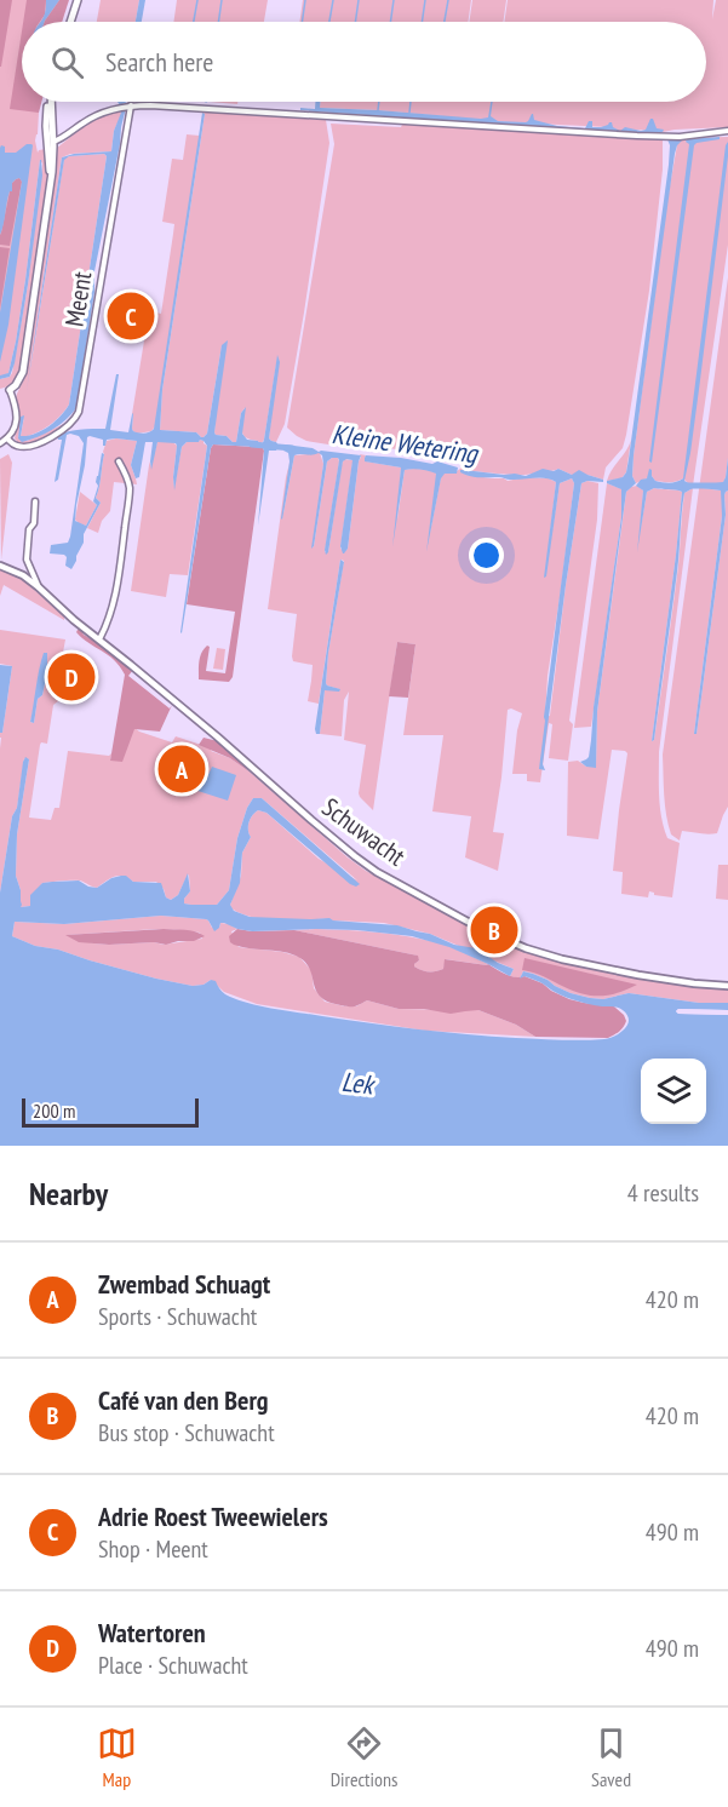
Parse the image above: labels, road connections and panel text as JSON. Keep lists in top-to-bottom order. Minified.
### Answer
{"streets":{"street":["Meent","Schuwacht"]},"water":["Kleine Wetering","Lek"],"scale_bar":"200 m","page":{"search":"Search here","pins":["C","D","A","B"],"scale":"200 m","heading":["Nearby","4 results"],"list":[{"mark":"A","name":"Zwembad Schuagt","note":"Sports · Schuwacht","value":"420 m"},{"mark":"B","name":"Café van den Berg","note":"Bus stop · Schuwacht","value":"420 m"},{"mark":"C","name":"Adrie Roest Tweewielers","note":"Shop · Meent","value":"490 m"},{"mark":"D","name":"Watertoren","note":"Place · Schuwacht","value":"490 m"}],"nav":["Map","Directions","Saved"]}}
